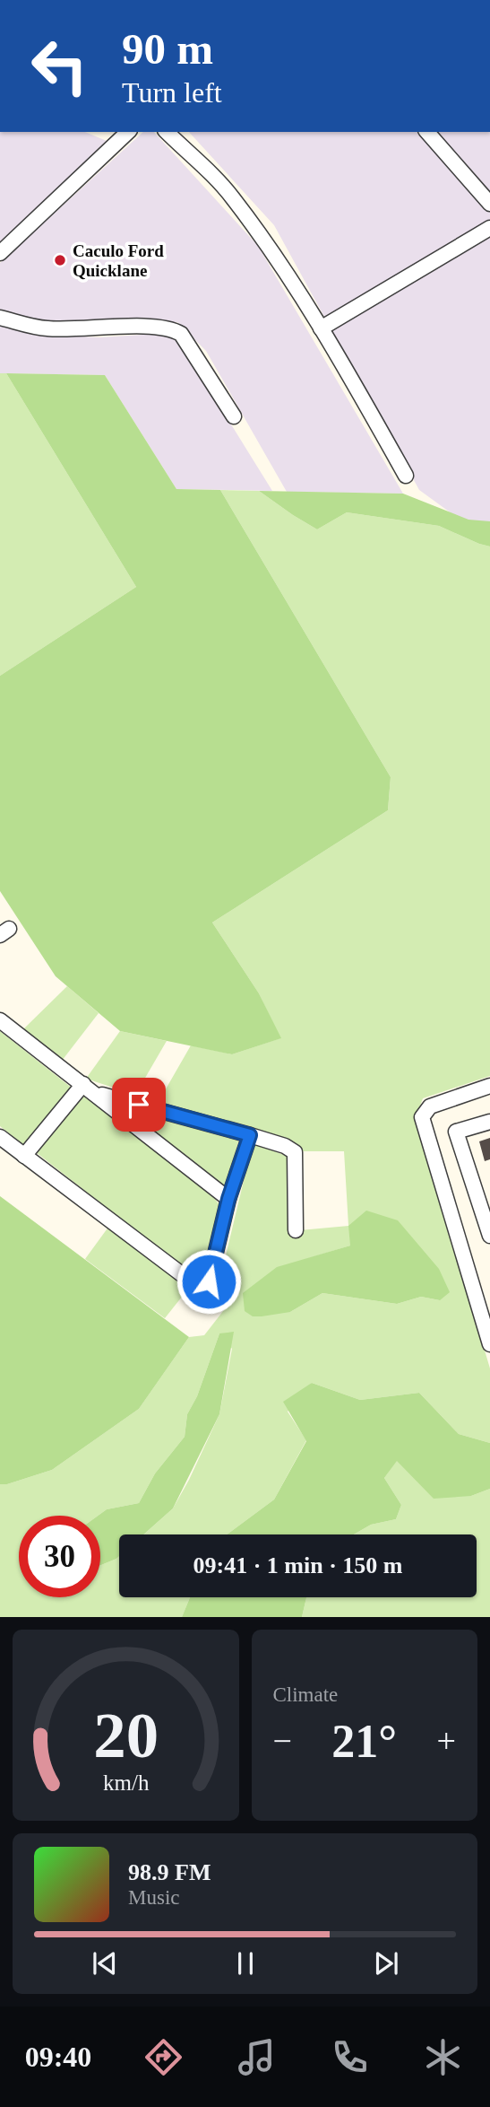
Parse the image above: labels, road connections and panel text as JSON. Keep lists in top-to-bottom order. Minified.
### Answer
{"places":["Caculo Ford Quicklane"],"page":{"turn":["90 m","Turn left"],"limit":"30","trip":"09:41 · 1 min · 150 m","tile":"Climate","heat":["−","21°","+"],"song":["98.9 FM","Music"],"tabs":"09:40","gauge":["20","km/h"]}}
